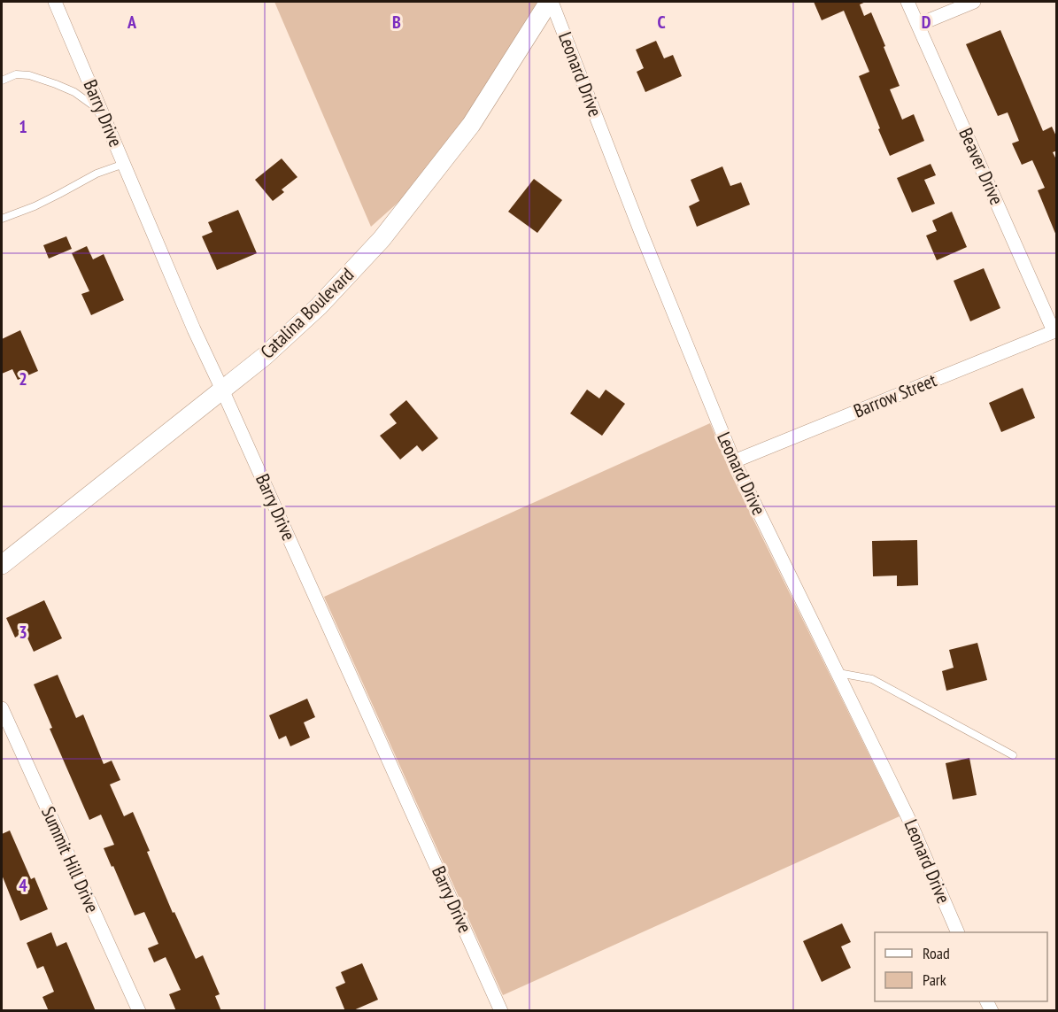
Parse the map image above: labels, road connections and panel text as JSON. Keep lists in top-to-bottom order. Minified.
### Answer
{"streets":{"street":["Leonard Drive","Barry Drive","Beaver Drive","Catalina Boulevard","Barrow Street","Summit Hill Drive"]},"crossings":[["Leonard Drive","Catalina Boulevard"],["Leonard Drive","Barrow Street"],["Barry Drive","Catalina Boulevard"],["Beaver Drive","Barrow Street"]],"legend":["Road","Park"],"grid":{"columns":["A","B","C","D"],"rows":["1","2","3","4"]}}
